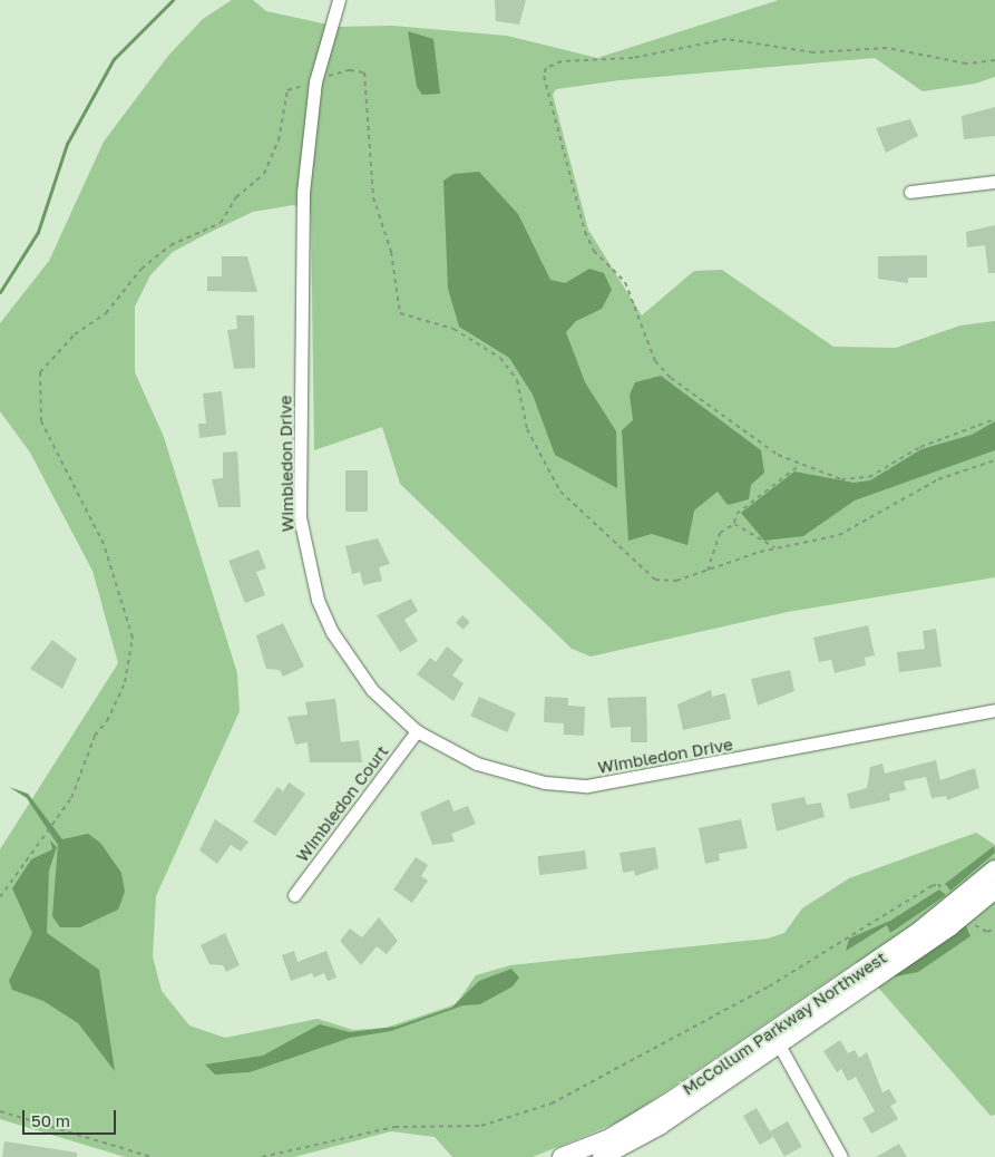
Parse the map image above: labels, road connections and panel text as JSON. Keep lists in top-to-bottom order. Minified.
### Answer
{"streets":{"street":["Wimbledon Drive","Wimbledon Court","McCollum Parkway Northwest"]},"crossings":[["Wimbledon Drive","Wimbledon Court"]],"scale_bar":"50 m"}
